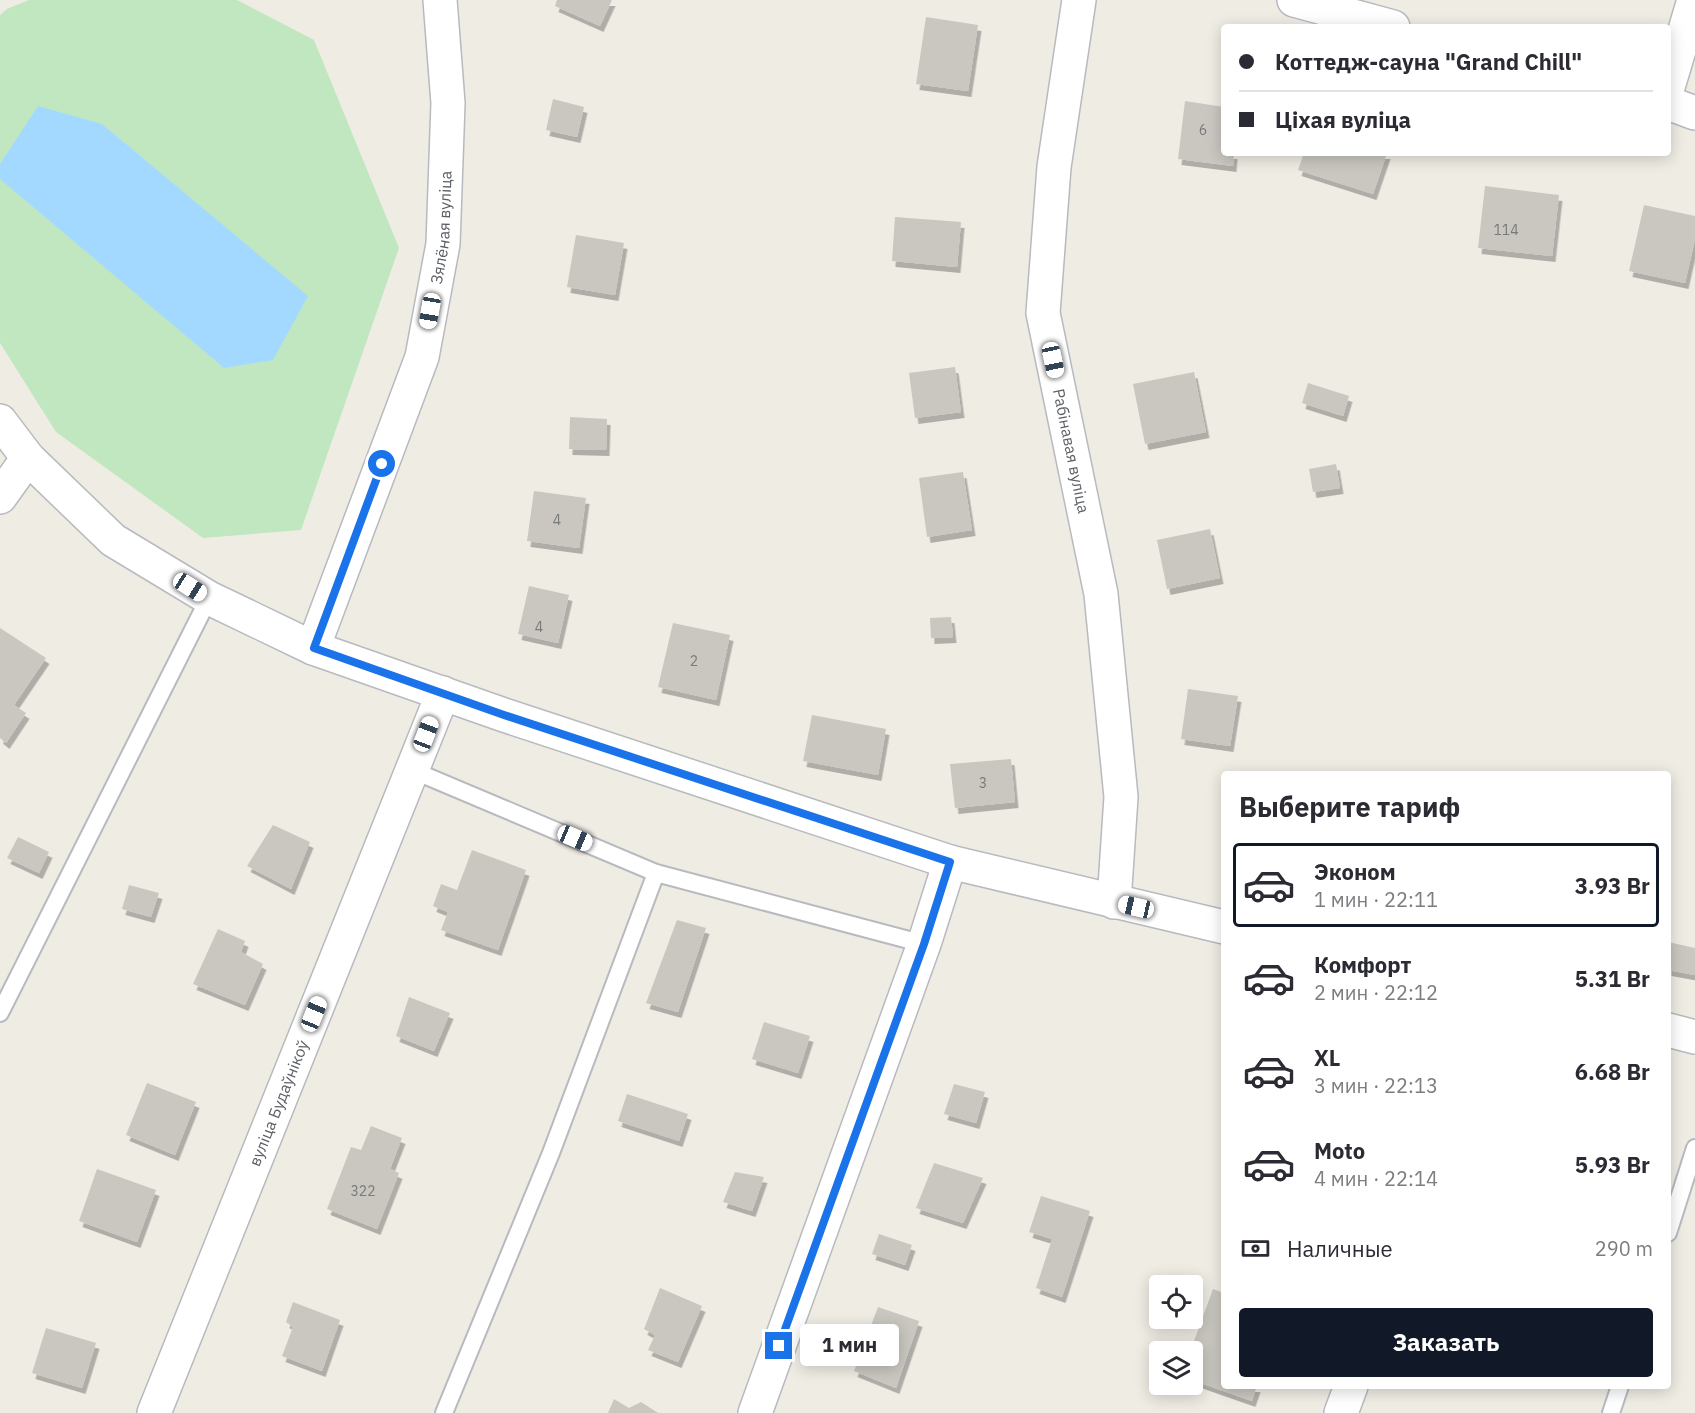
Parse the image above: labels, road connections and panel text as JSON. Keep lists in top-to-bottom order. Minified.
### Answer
{"streets":{"street":["Зялёная вуліца","Рабінавая вуліца","вуліца Будаўнікоў"]},"house_numbers":["6","114","4","4","2","3","322"],"page":{"banner":["Коттедж-сауна \"Grand Chill\"","Ціхая вуліца"],"heading":"Выберите тариф","list":[{"name":"Эконом","note":"1 мин · 22:11","value":"3.93 Br"},{"name":"Комфорт","note":"2 мин · 22:12","value":"5.31 Br"},{"name":"XL","note":"3 мин · 22:13","value":"6.68 Br"},{"name":"Moto","note":"4 мин · 22:14","value":"5.93 Br"}],"pay":["Наличные","290 m"],"buttons":"Заказать","bubble":"1 мин"}}
